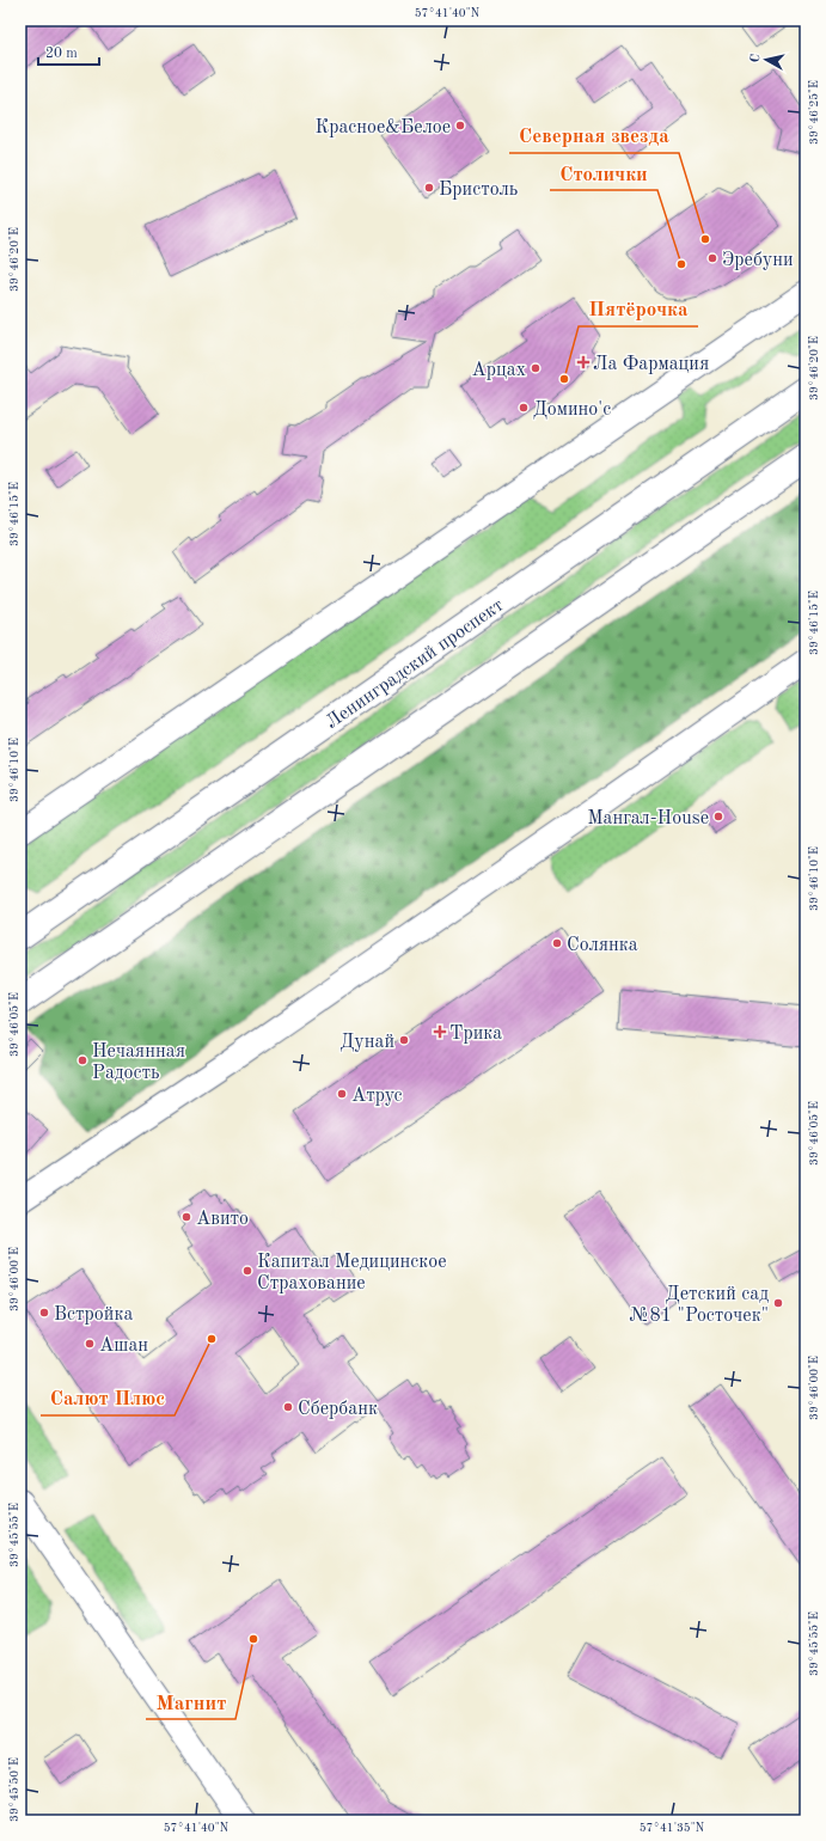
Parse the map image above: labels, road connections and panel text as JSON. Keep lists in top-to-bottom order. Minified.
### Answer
{"streets":{"main road":["Ленинградский проспект"]},"places":{"other":["Красное&Белое","Бристоль","Северная звезда","Эребуни","Столички","Арцах","Пятёрочка","Домино'c","Мангал-House","Солянка","Дунай","Нечаянная Радость","Атрус","Авито","Капитал Медицинское Страхование","Детский сад №81 \"Росточек\"","Встройка","Салют Плюс","Ашан","Сбербанк","Магнит"],"health":["Ла Фармация","Трика"]},"scale_bar":"20 m","north":"left","coordinates":["57°41'40\"N","39°46'25\"E","39°46'20\"E","39°46'15\"E","39°46'10\"E","39°46'05\"E","39°46'00\"E","39°45'55\"E","39°45'50\"E","57°41'35\"N"]}
